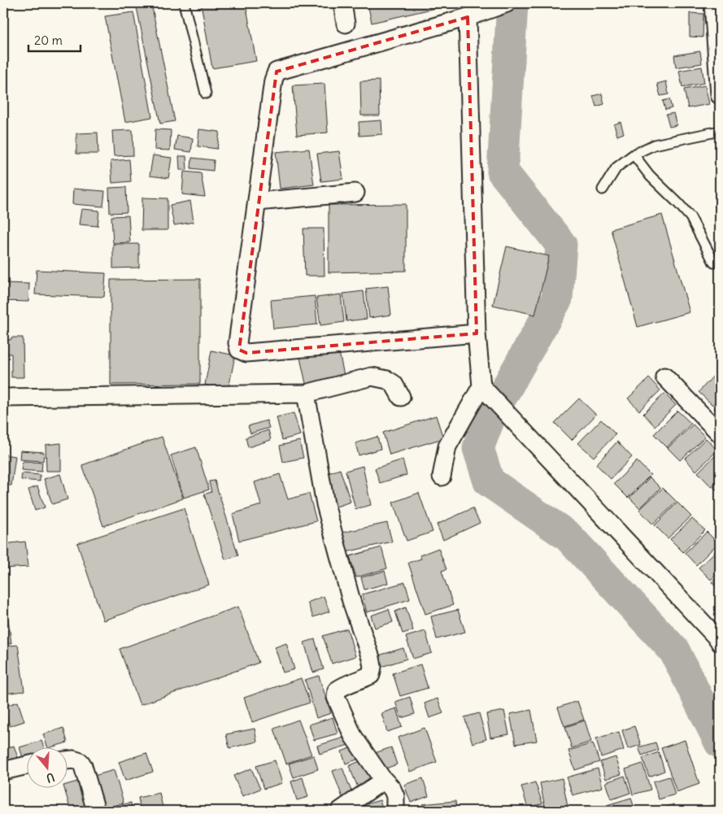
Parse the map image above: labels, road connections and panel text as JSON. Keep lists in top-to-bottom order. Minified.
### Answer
{"scale_bar":"20 m","north":"bottom"}
